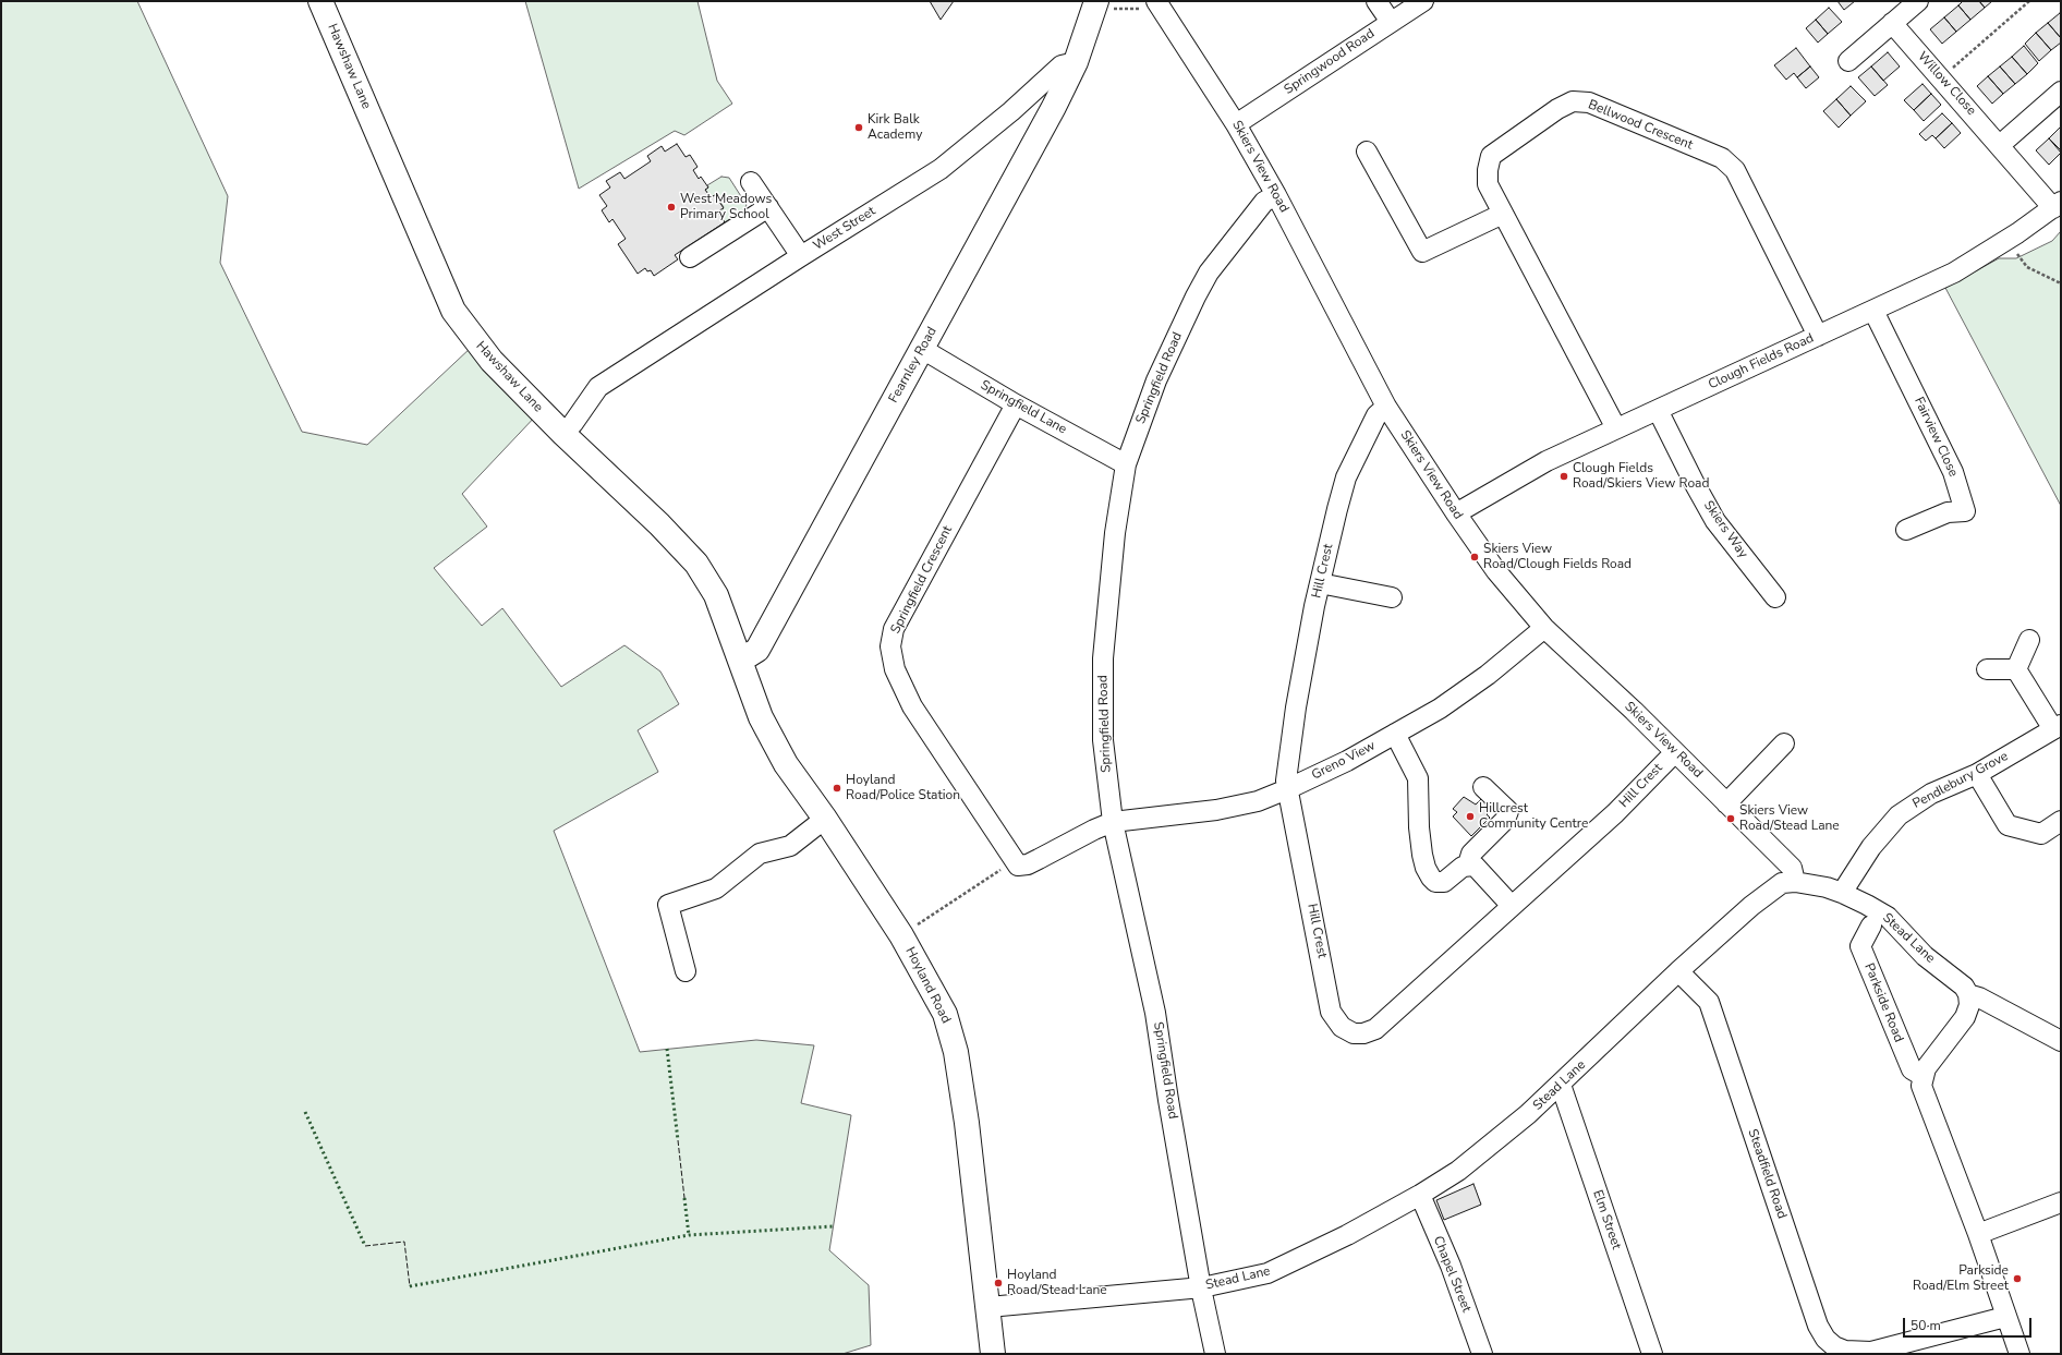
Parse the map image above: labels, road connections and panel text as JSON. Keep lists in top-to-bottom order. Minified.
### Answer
{"streets":{"main road":["Hawshaw Lane","Fearnley Road","Hoyland Road"],"street":["Springwood Road","Willow Close","Bellwood Crescent","Skiers View Road","West Street","Clough Fields Road","Springfield Road","Springfield Lane","Fairview Close","Skiers Way","Hill Crest","Springfield Crescent","Greno View","Pendlebury Grove","Stead Lane","Parkside Road","Steadfield Road","Elm Street","Chapel Street"]},"crossings":[["Springwood Road","Skiers View Road"],["Hawshaw Lane","West Street"],["Hawshaw Lane","Fearnley Road"],["Hawshaw Lane","Hoyland Road"],["Willow Close","Clough Fields Road"],["Bellwood Crescent","Clough Fields Road"],["Skiers View Road","Clough Fields Road"],["Skiers View Road","Springfield Road"],["Skiers View Road","Hill Crest"],["Skiers View Road","Greno View"],["Skiers View Road","Stead Lane"],["West Street","Fearnley Road"],["Clough Fields Road","Fairview Close"],["Clough Fields Road","Skiers Way"],["Fearnley Road","Springfield Lane"],["Fearnley Road","Hoyland Road"],["Springfield Road","Springfield Lane"],["Springfield Road","Greno View"],["Springfield Road","Stead Lane"],["Springfield Lane","Springfield Crescent"],["Hill Crest","Greno View"],["Pendlebury Grove","Stead Lane"],["Stead Lane","Hoyland Road"],["Stead Lane","Steadfield Road"],["Stead Lane","Elm Street"],["Stead Lane","Chapel Street"]],"places":["Kirk Balk Academy","West Meadows Primary School","Clough Fields Road/Skiers View Road","Skiers View Road/Clough Fields Road","Hoyland Road/Police Station","Hillcrest Community Centre","Skiers View Road/Stead Lane","Parkside Road/Elm Street","Hoyland Road/Stead Lane"],"scale_bar":"50 m"}
